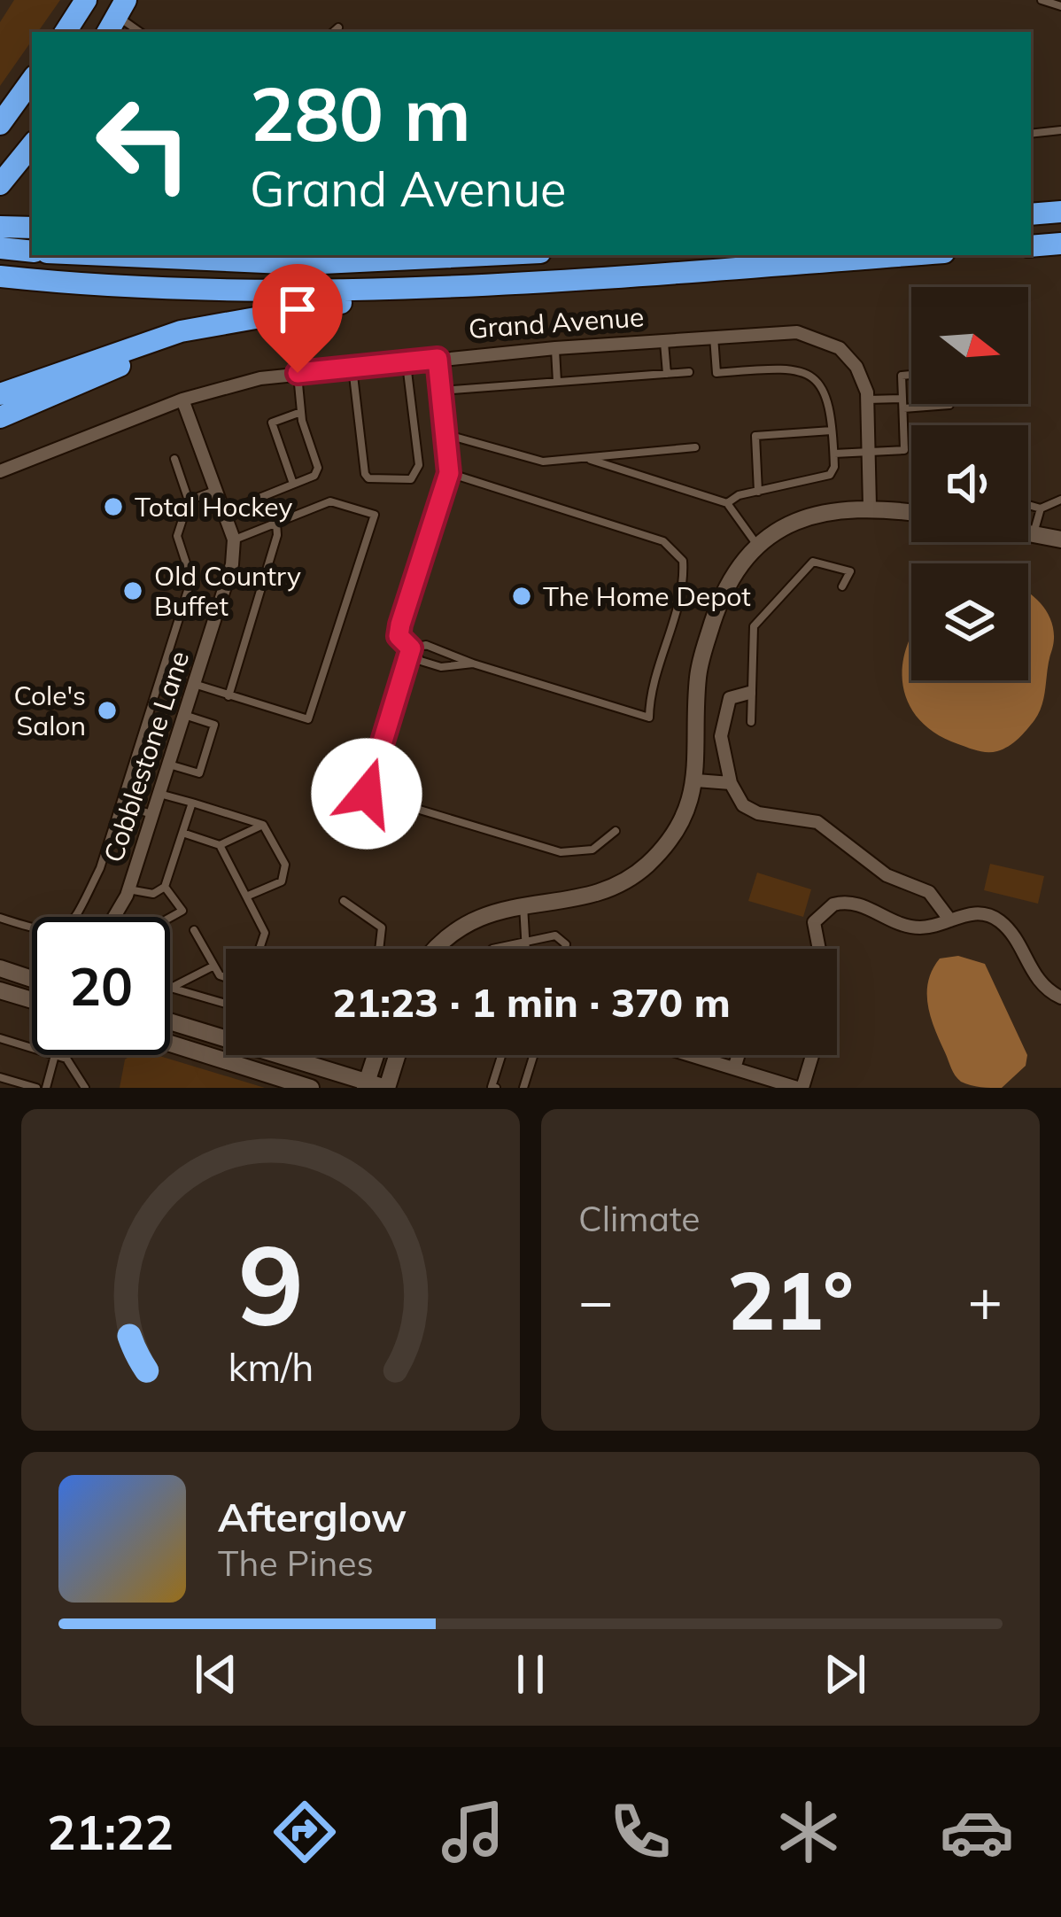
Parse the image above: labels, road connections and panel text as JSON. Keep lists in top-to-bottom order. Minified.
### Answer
{"streets":{"street":["Grand Avenue","Cobblestone Lane"]},"places":["Total Hockey","Old Country Buffet","The Home Depot","Cole's Salon"],"north":"right","page":{"turn":["280 m","Grand Avenue"],"limit":"20","trip":"21:23 · 1 min · 370 m","tile":"Climate","heat":["−","21°","+"],"song":["Afterglow","The Pines"],"tabs":"21:22","gauge":["9","km/h"]}}
